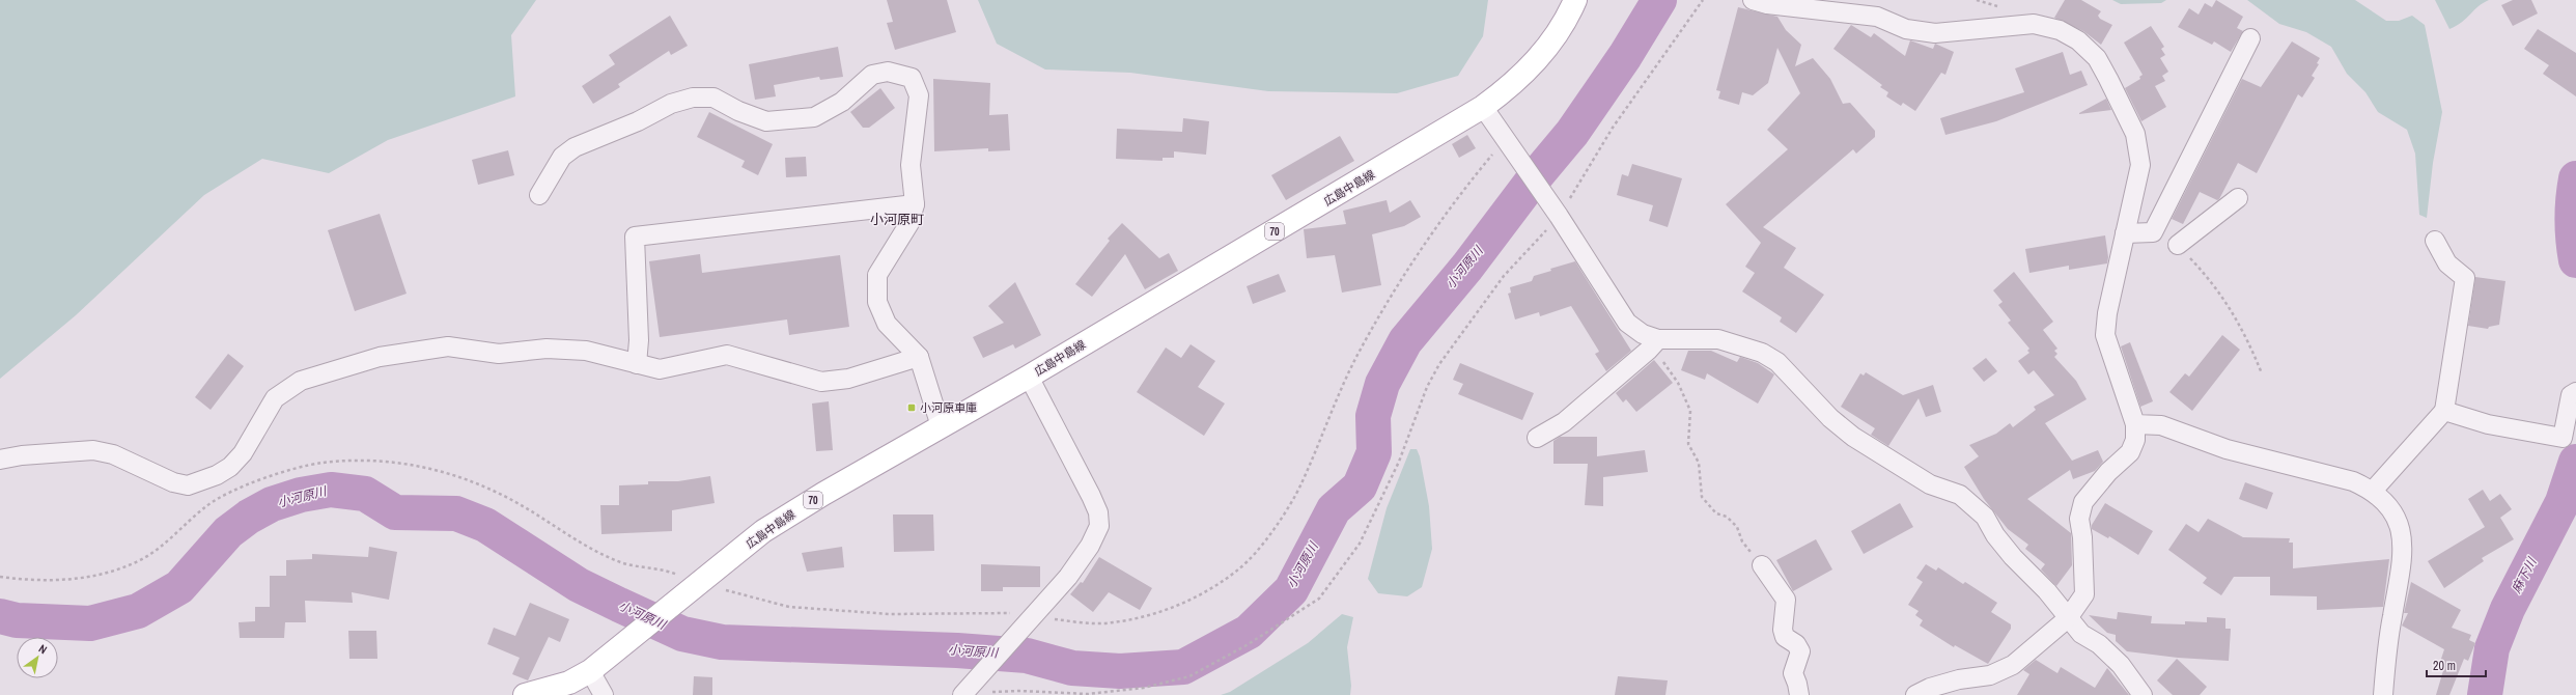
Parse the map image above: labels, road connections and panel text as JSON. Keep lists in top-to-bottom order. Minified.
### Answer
{"streets":{"main road":["広島中島線","70"]},"districts":["小河原町"],"water":["小河原川","麻下川"],"places":{"transit":["小河原車庫"]},"scale_bar":"20 m","north":"top right"}
